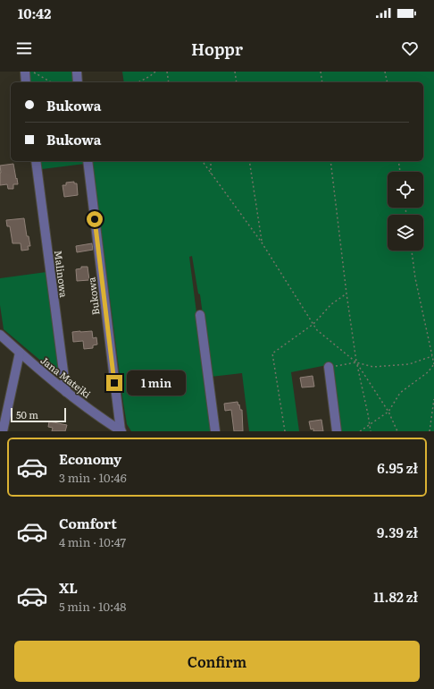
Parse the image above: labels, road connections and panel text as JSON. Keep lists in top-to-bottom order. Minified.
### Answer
{"streets":{"street":["Malinowa","Bukowa","Jana Matejki"]},"crossings":[["Malinowa","Jana Matejki"],["Bukowa","Jana Matejki"]],"scale_bar":"50 m","page":{"status":"10:42","header":"Hoppr","banner":["Bukowa","Bukowa"],"bubble":"1 min","scale":"50 m","list":[{"name":"Economy","note":"3 min · 10:46","value":"6.95 zł"},{"name":"Comfort","note":"4 min · 10:47","value":"9.39 zł"},{"name":"XL","note":"5 min · 10:48","value":"11.82 zł"}],"buttons":"Confirm"}}
